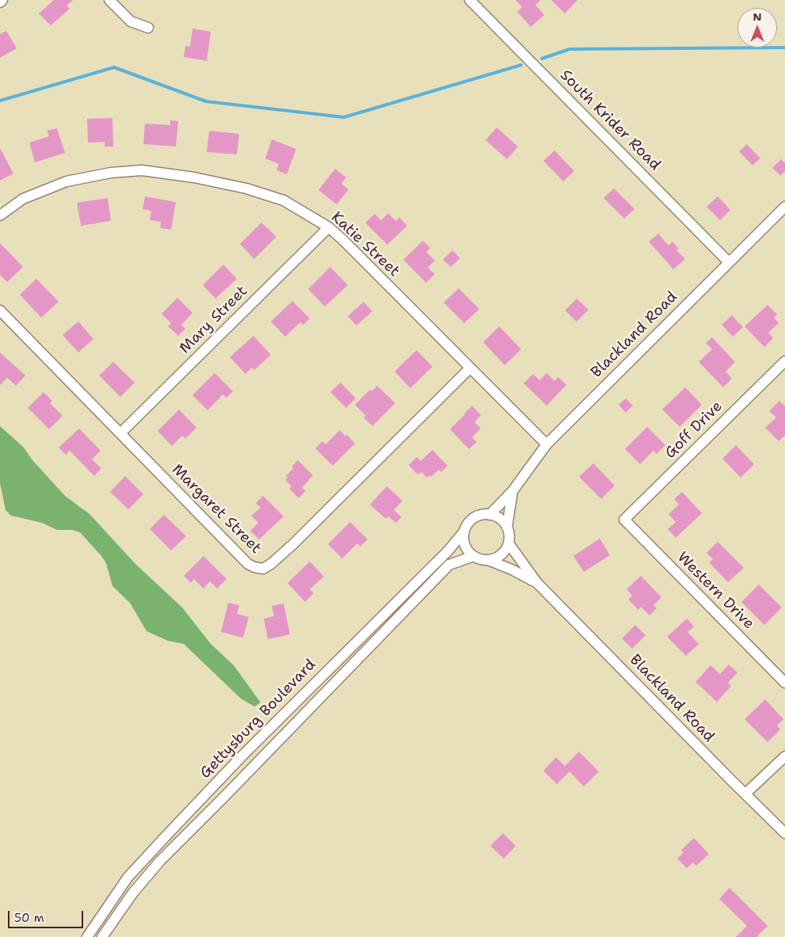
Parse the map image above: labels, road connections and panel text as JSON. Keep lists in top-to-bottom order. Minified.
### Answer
{"streets":{"street":["South Krider Road","Katie Street","Mary Street","Blackland Road","Goff Drive","Margaret Street","Western Drive","Gettysburg Boulevard"]},"crossings":[["South Krider Road","Blackland Road"],["Katie Street","Mary Street"],["Katie Street","Blackland Road"],["Katie Street","Margaret Street"],["Mary Street","Margaret Street"],["Blackland Road","Gettysburg Boulevard"],["Goff Drive","Western Drive"]],"scale_bar":"50 m","north":"top"}
